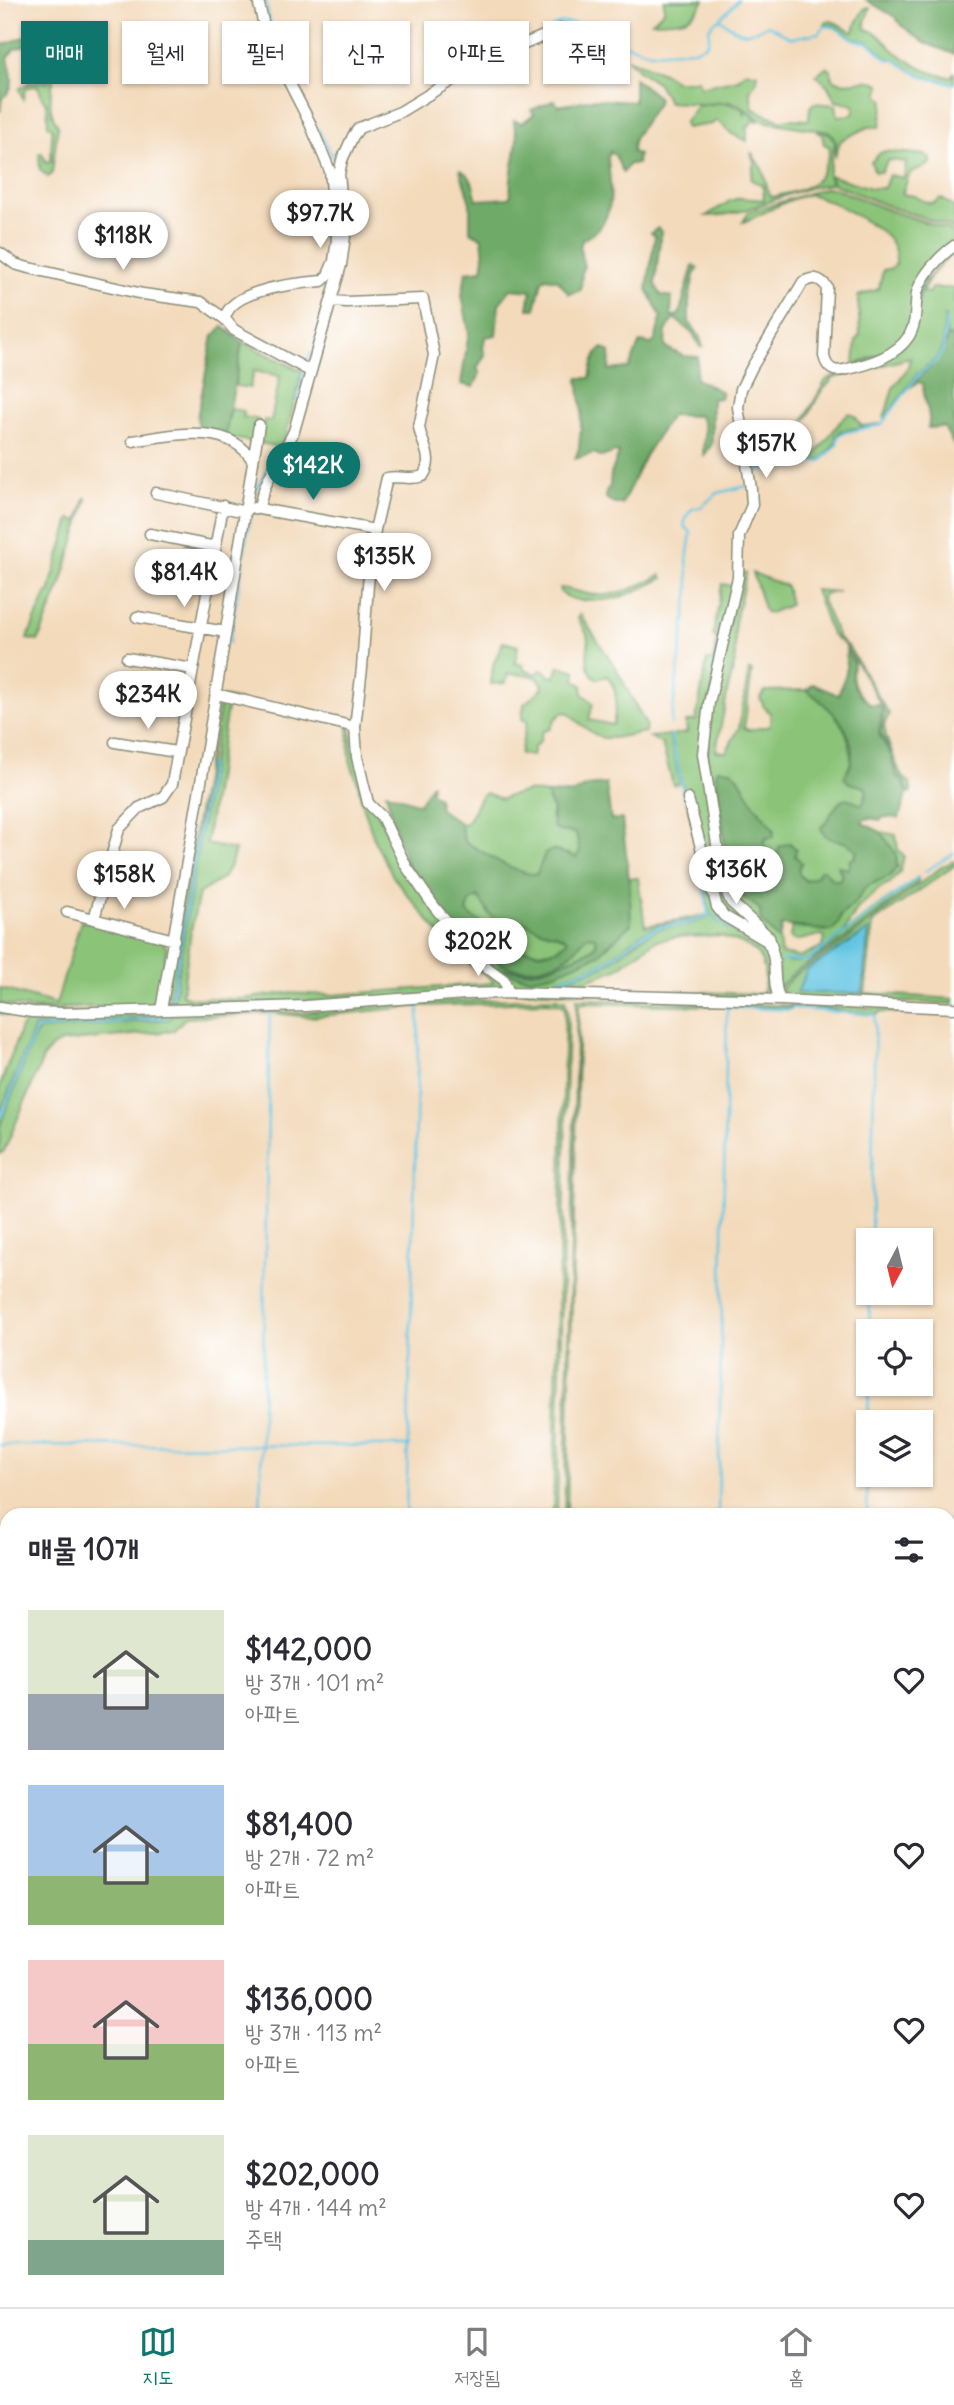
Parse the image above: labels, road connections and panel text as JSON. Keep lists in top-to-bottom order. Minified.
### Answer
{"north":"bottom","page":{"chip":["매매","월세","필터","신규","아파트","주택"],"price":["$97.7K","$118K","$157K","$142K","$135K","$81.4K","$234K","$136K","$158K","$202K"],"heading":"매물 10개","list":[{"name":"$142,000","note":"방 3개 · 101 m² · 아파트"},{"name":"$81,400","note":"방 2개 · 72 m² · 아파트"},{"name":"$136,000","note":"방 3개 · 113 m² · 아파트"},{"name":"$202,000","note":"방 4개 · 144 m² · 주택"}],"tabs":["지도","저장됨","홈"]}}
